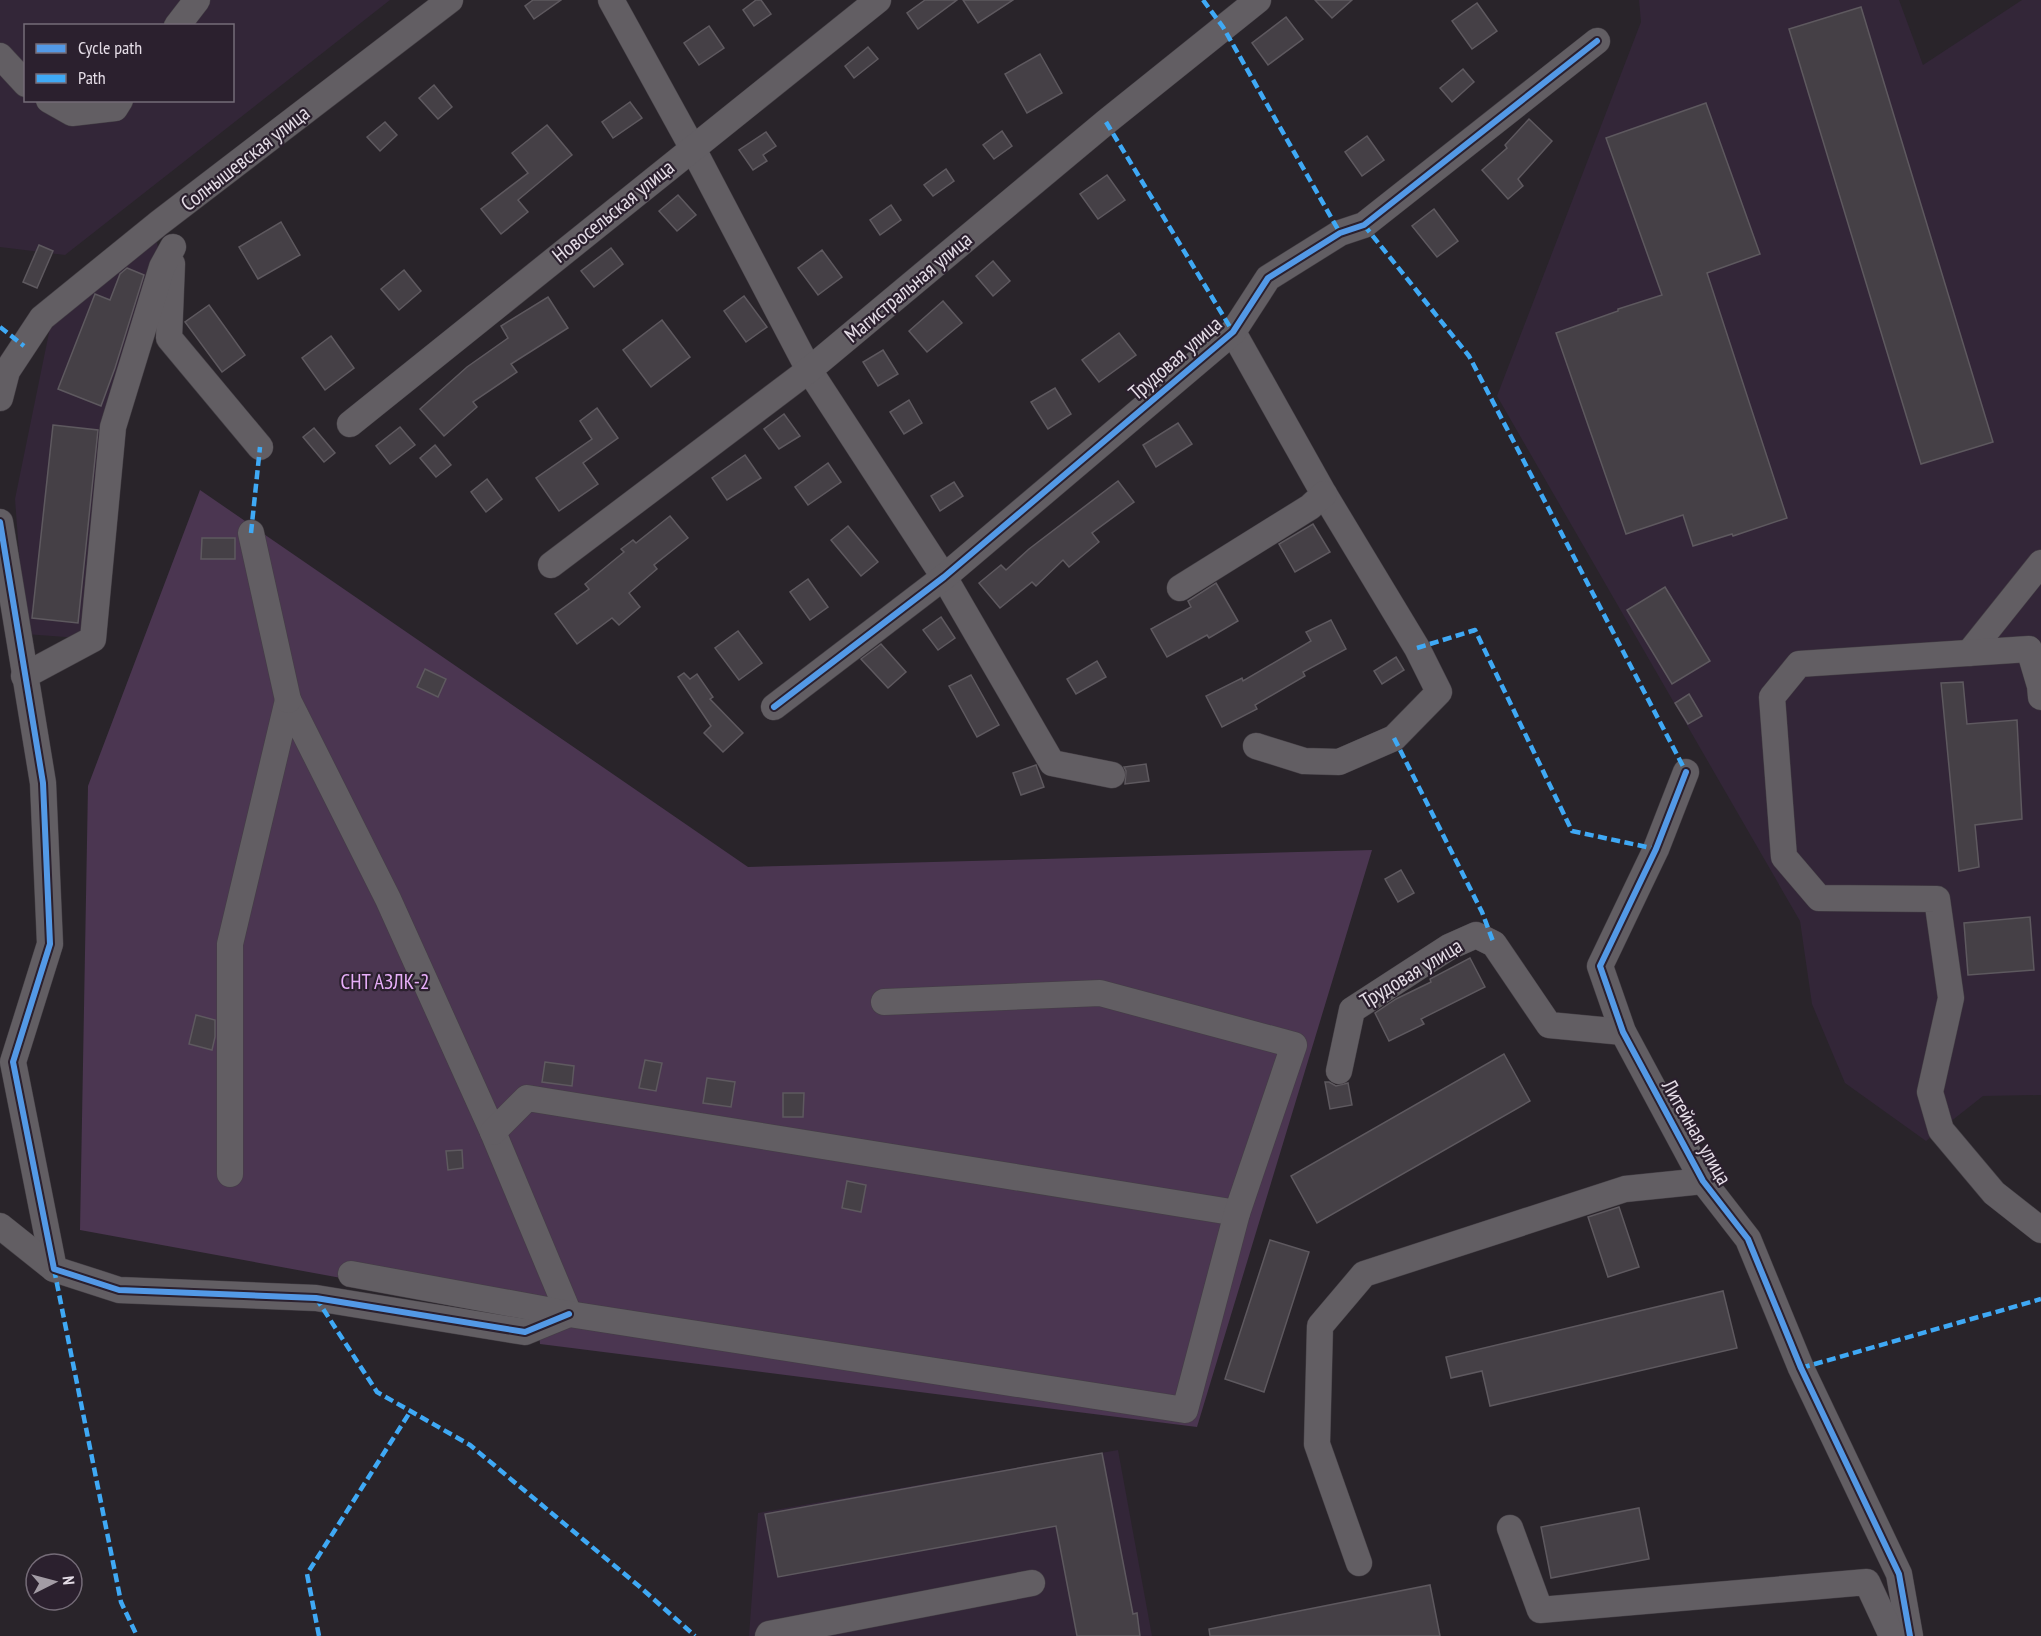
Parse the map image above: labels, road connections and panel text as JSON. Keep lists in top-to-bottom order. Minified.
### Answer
{"streets":{"street":["Солнышевская улица","Новосельская улица","Магистральная улица","Трудовая улица","Литейная улица"]},"crossings":[["Трудовая улица","Литейная улица"]],"parks":["СНТ АЗЛК-2"],"legend":["Cycle path","Path"],"north":"right"}
